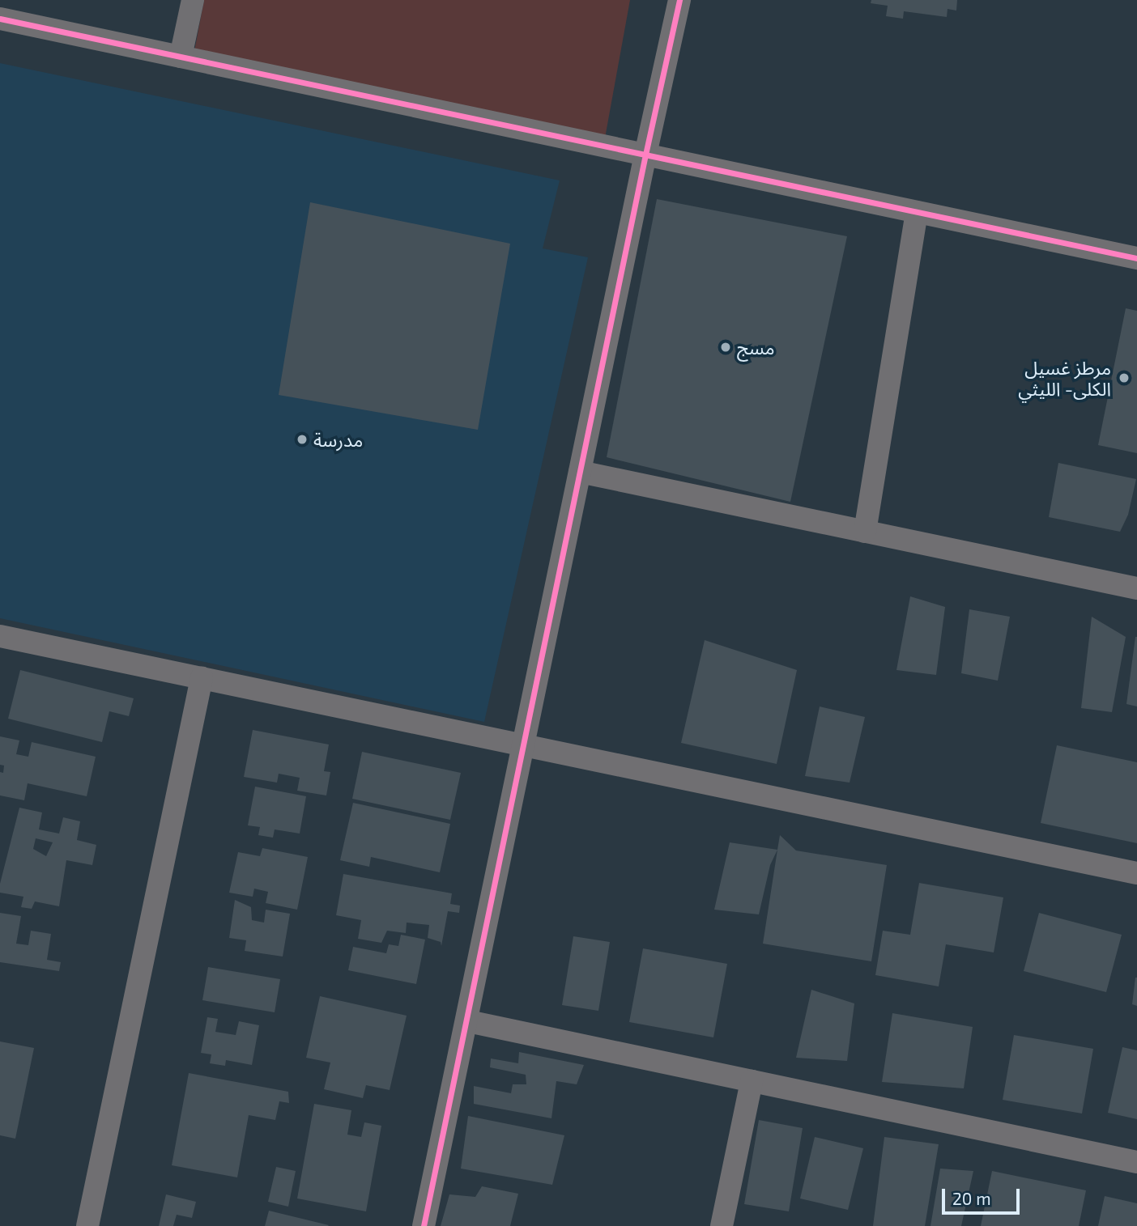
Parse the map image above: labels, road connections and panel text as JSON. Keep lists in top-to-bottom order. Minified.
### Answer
{"places":["مسج","مرطز غسيل الكلى- الليثي","مدرسة"],"scale_bar":"20 m"}
